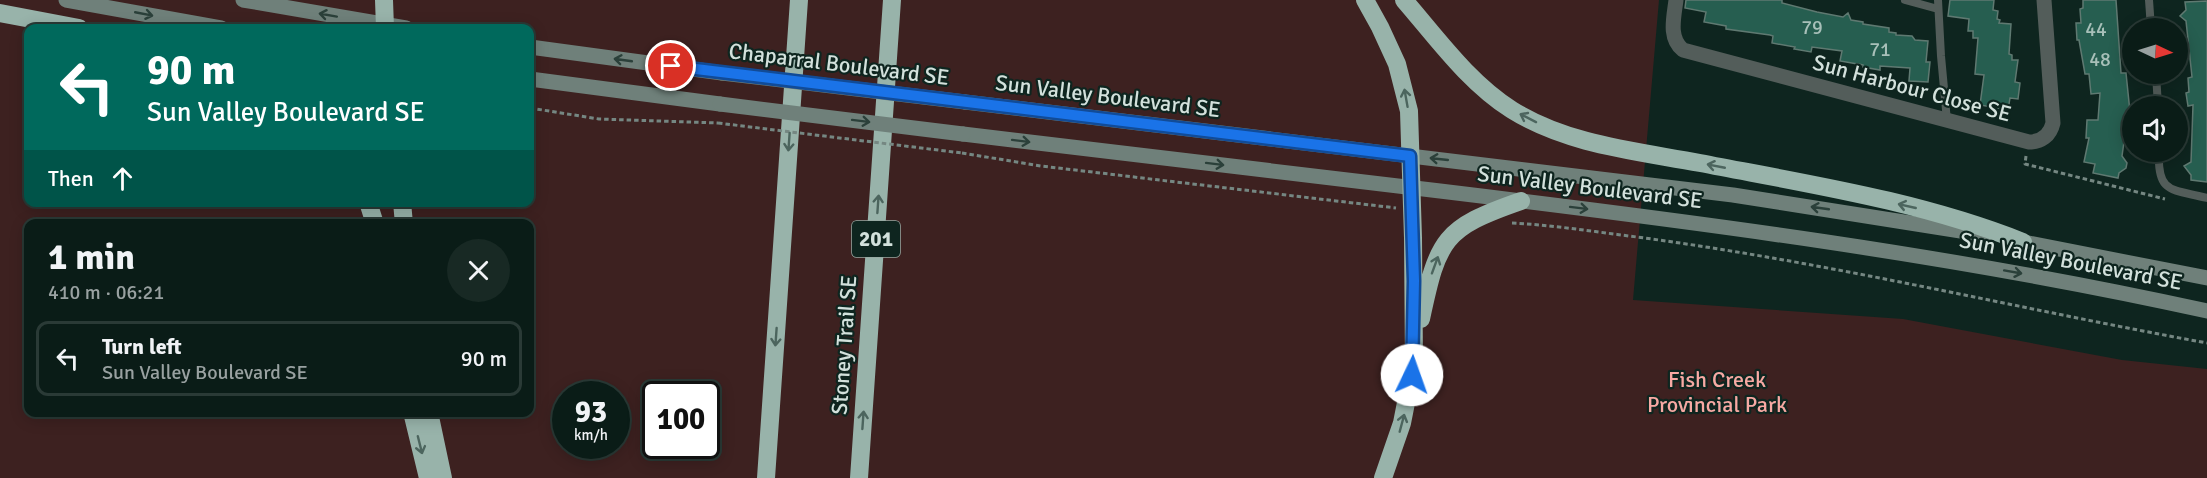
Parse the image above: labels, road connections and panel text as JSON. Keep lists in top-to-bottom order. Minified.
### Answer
{"streets":{"highway":["201","Stoney Trail SE"],"main road":["Chaparral Boulevard SE","Sun Valley Boulevard SE"],"street":["Sun Harbour Close SE"]},"crossings":[["Chaparral Boulevard SE","Sun Valley Boulevard SE"]],"one_way":["Chaparral Boulevard SE"],"parks":["Fish Creek Provincial Park"],"house_numbers":["79","44","71","48"],"north":"right","page":{"turn":["90 m","Sun Valley Boulevard SE"],"then":"Then","heading":["1 min","410 m · 06:21"],"list":[{"name":"Turn left","note":"Sun Valley Boulevard SE","value":"90 m"}],"speed":"93 km/h","limit":"100"}}
